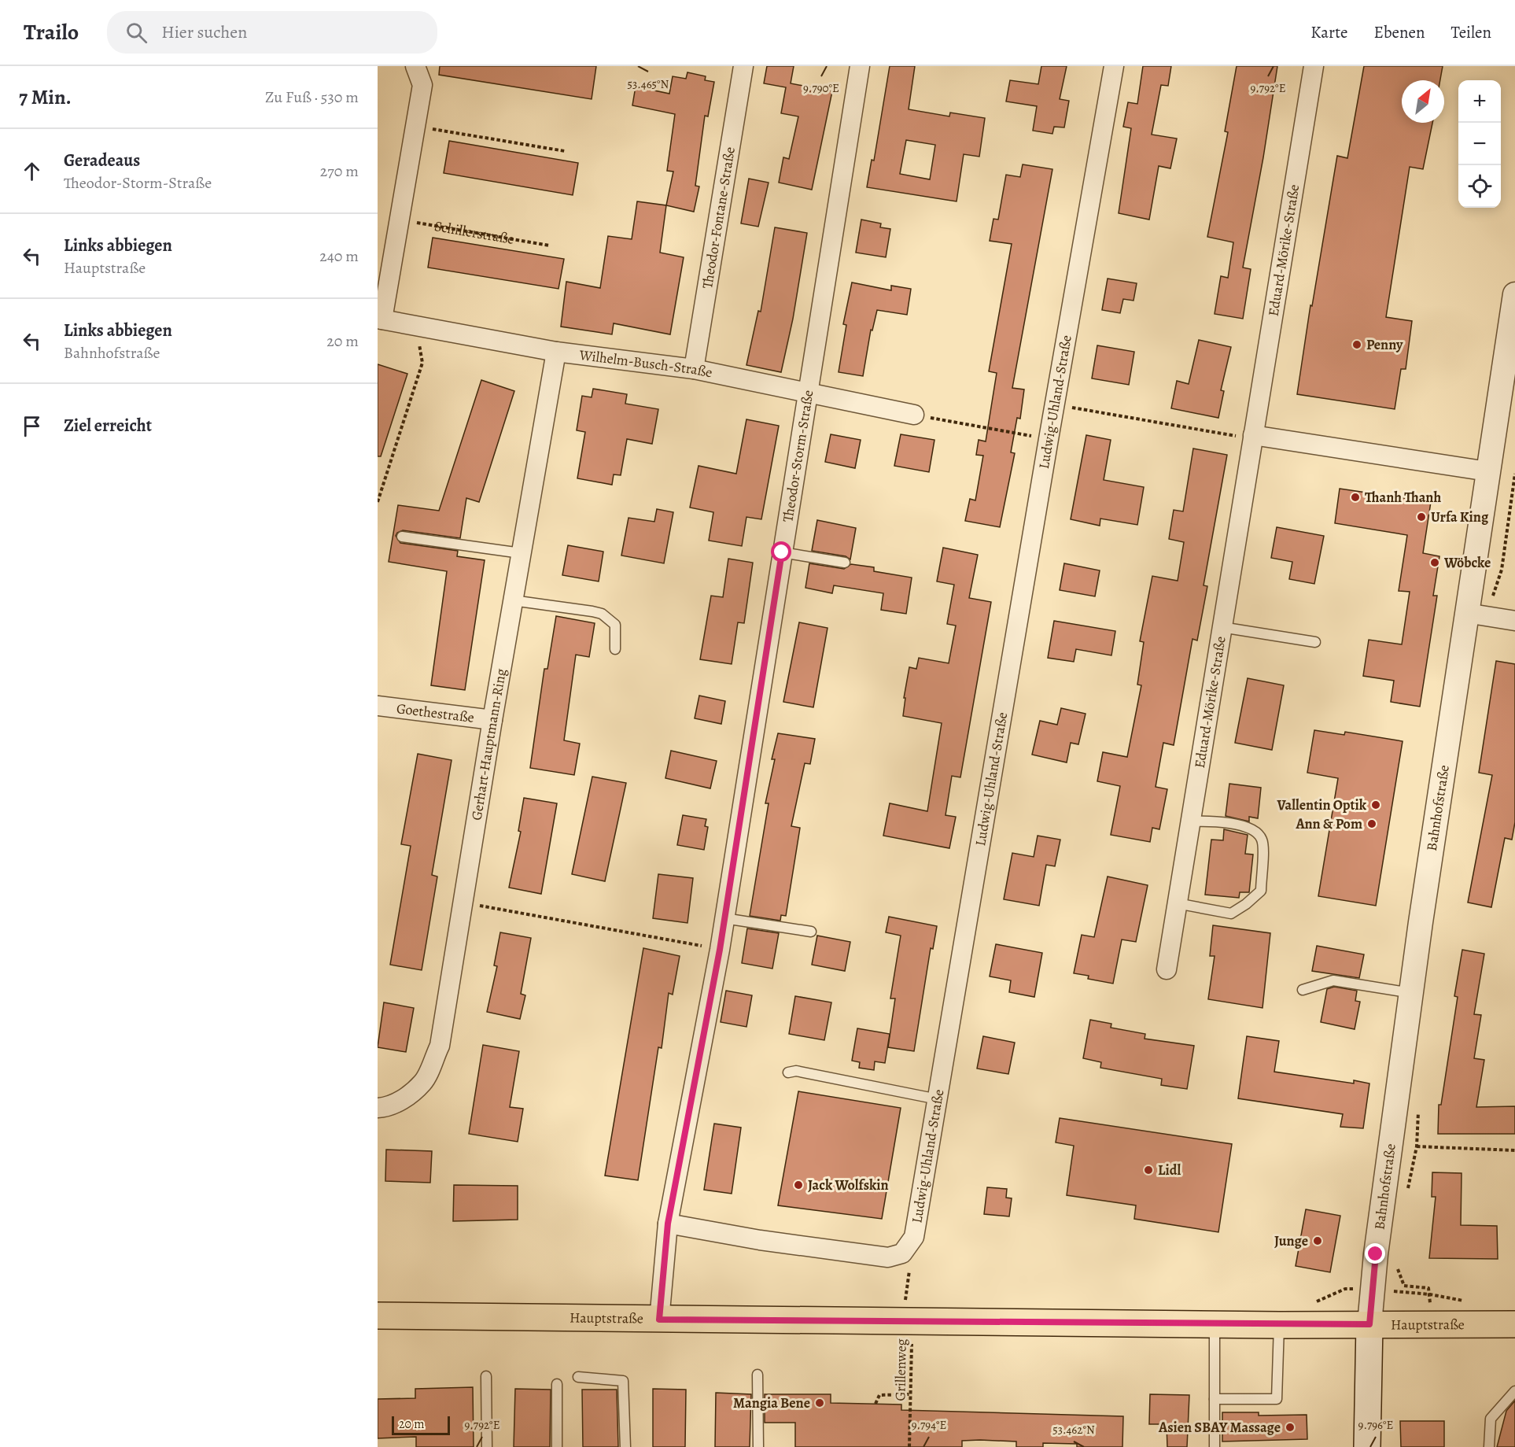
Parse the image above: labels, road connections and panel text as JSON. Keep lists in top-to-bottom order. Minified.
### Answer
{"streets":{"main road":["Hauptstraße"],"street":["Theodor-Fontane-Straße","Eduard-Mörike-Straße","Wilhelm-Busch-Straße","Ludwig-Uhland-Straße","Theodor-Storm-Straße","Goethestraße","Gerhart-Hauptmann-Ring","Bahnhofstraße"],"path":["Schillerstraße","Grillenweg"]},"crossings":[["Theodor-Fontane-Straße","Wilhelm-Busch-Straße"],["Wilhelm-Busch-Straße","Theodor-Storm-Straße"],["Wilhelm-Busch-Straße","Gerhart-Hauptmann-Ring"],["Ludwig-Uhland-Straße","Theodor-Storm-Straße"],["Ludwig-Uhland-Straße","Grillenweg"],["Theodor-Storm-Straße","Hauptstraße"],["Goethestraße","Gerhart-Hauptmann-Ring"],["Bahnhofstraße","Hauptstraße"],["Hauptstraße","Grillenweg"]],"places":["Penny","Thanh Thanh","Urfa King","Wöbcke","Vallentin Optik","Ann & Pom","Lidl","Jack Wolfskin","Junge","Mangia Bene","Asien SBAY Massage"],"scale_bar":"20 m","north":"top right","page":{"header":"Trailo","search":"Hier suchen","nav":["Karte","Ebenen","Teilen"],"heading":["7 Min.","Zu Fuß · 530 m"],"map_buttons":["+","−"],"list":[["Geradeaus","Theodor-Storm-Straße","270 m"],["Links abbiegen","Hauptstraße","240 m"],["Links abbiegen","Bahnhofstraße","20 m"],"Ziel erreicht"],"scale":"20 m"},"coordinates":["53.465°N","9.790°E","9.792°E","9.794°E","9.796°E","53.462°N"]}
